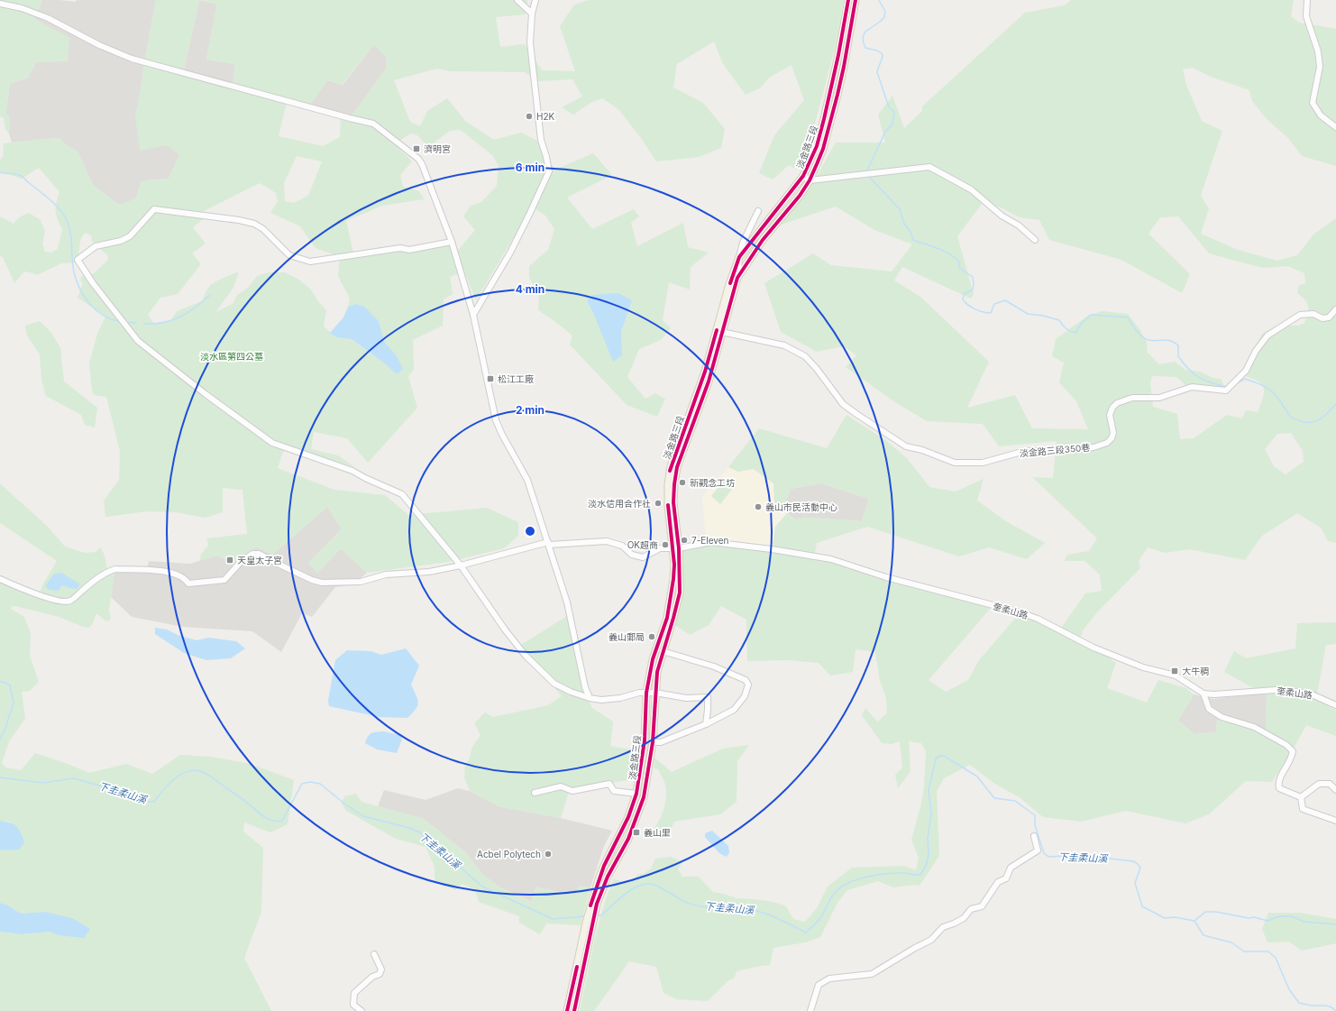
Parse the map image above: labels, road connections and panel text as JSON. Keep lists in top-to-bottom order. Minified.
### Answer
{"streets":{"main road":["淡金路三段"],"street":["淡金路三段350巷","奎柔山路"]},"crossings":[["淡金路三段","淡金路三段350巷"],["淡金路三段","奎柔山路"]],"water":["下圭柔山溪"],"parks":["淡水區第四公墓"],"places":{"other":["H2K","新觀念工坊","淡水信用合作社","義山市民活動中心","7-Eleven","OK超商","義山郵局","Acbel Polytech"],"transit":["濟明宮","松江工廠","天皇太子宮","大牛稠","義山里"]},"rings":["6 min","4 min","2 min"]}
